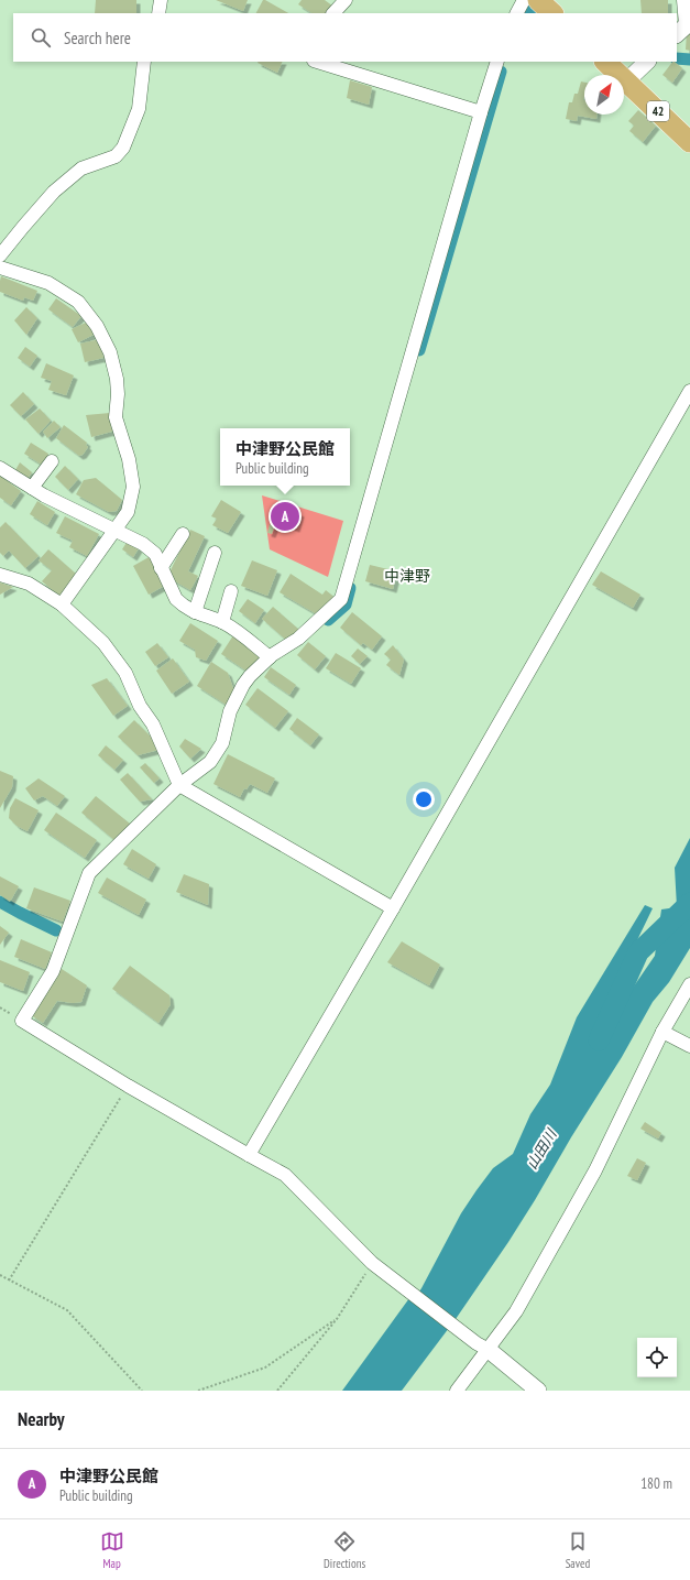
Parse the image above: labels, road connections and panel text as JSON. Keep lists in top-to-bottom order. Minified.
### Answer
{"streets":{"main road":["42"]},"districts":["中津野"],"water":["山田川"],"north":"top right","page":{"search":"Search here","popup":["中津野公民館","Public building"],"pins":"A","heading":"Nearby","list":[{"mark":"A","name":"中津野公民館","note":"Public building","value":"180 m"}],"nav":["Map","Directions","Saved"]}}
